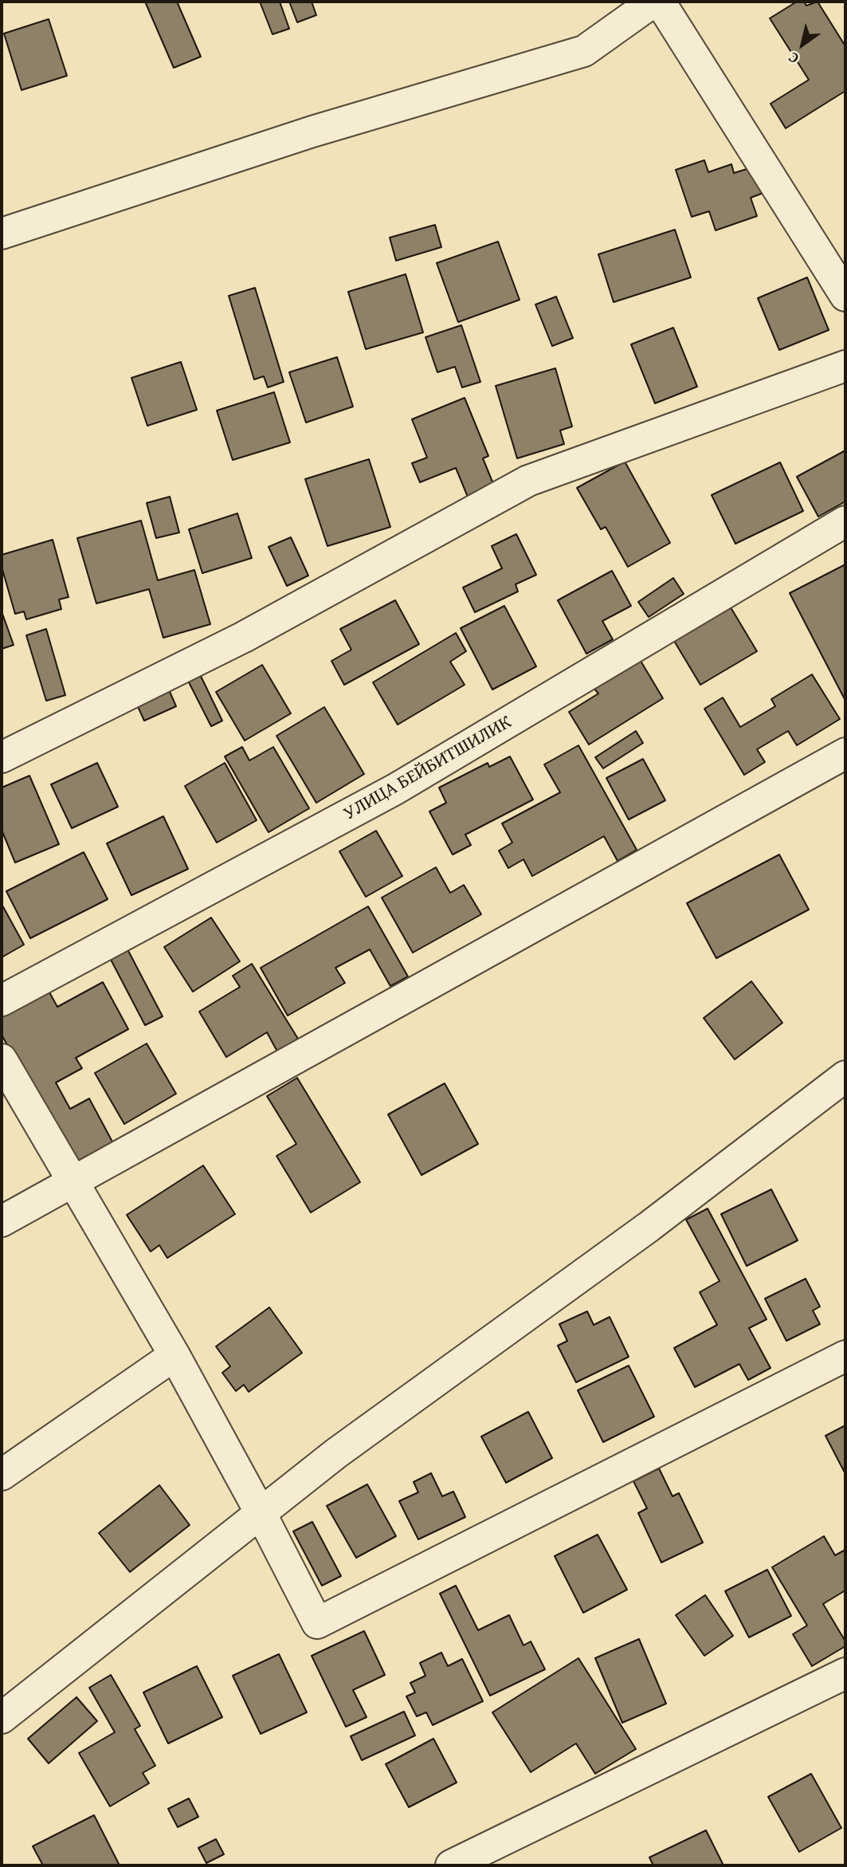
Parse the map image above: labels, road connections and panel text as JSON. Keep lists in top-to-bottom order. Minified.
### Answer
{"streets":{"street":["УЛИЦА БЕЙБИТШИЛИК"]},"north":"bottom left"}
